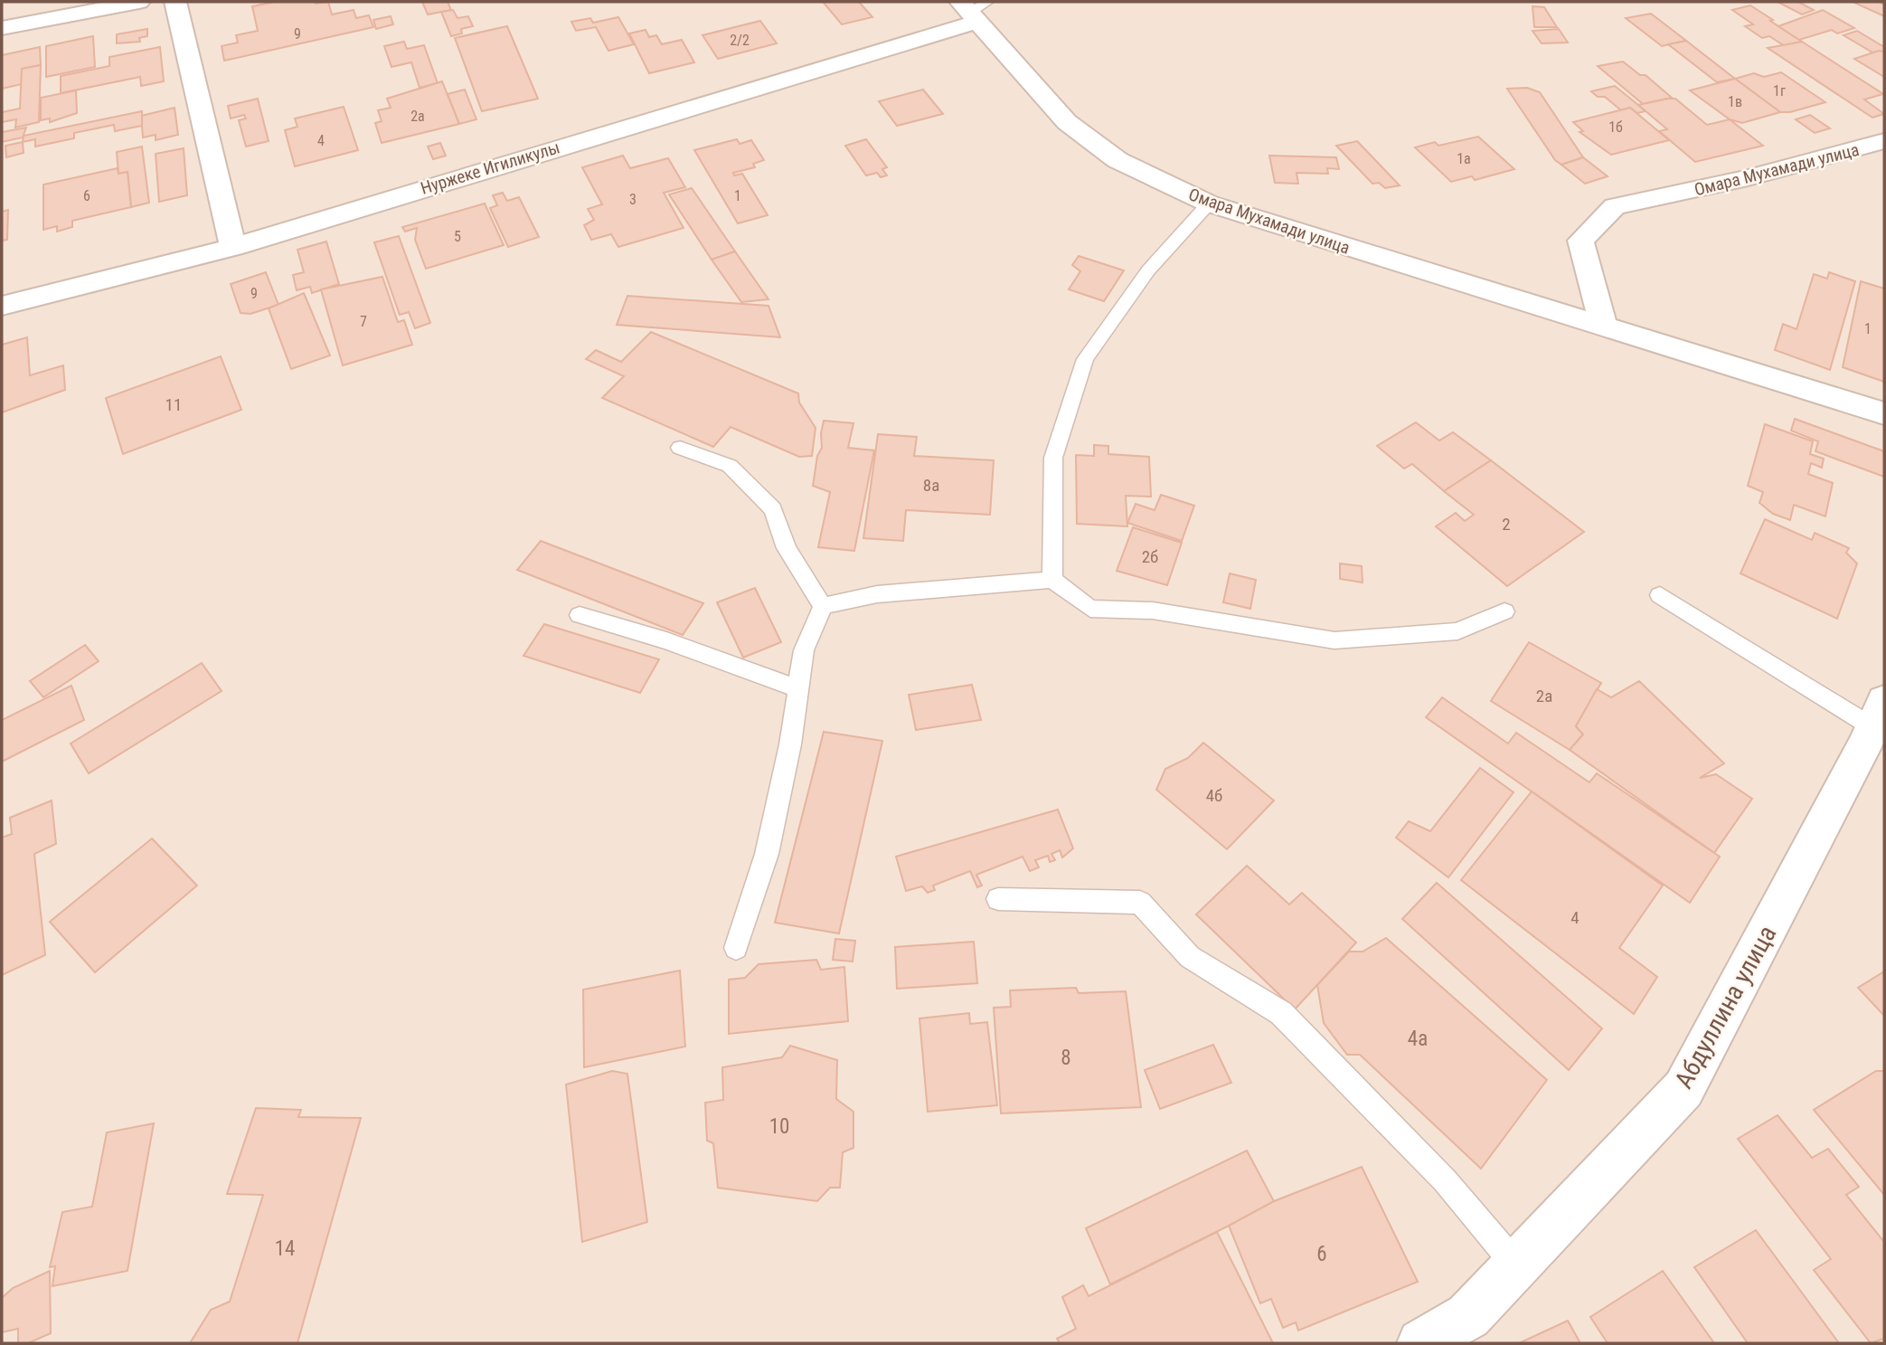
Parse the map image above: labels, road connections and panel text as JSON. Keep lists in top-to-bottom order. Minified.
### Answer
{"streets":{"street":["Нуржеке Игиликулы","Омара Мухамади улица","Абдуллина улица"]},"crossings":[["Нуржеке Игиликулы","Омара Мухамади улица"]],"house_numbers":["9","2/2","1г","1в","2а","1б","4","1а","6","1","3","5","9","7","1","11","8а","2","2б","2а","4б","4","4а","8","10","14","6"]}
